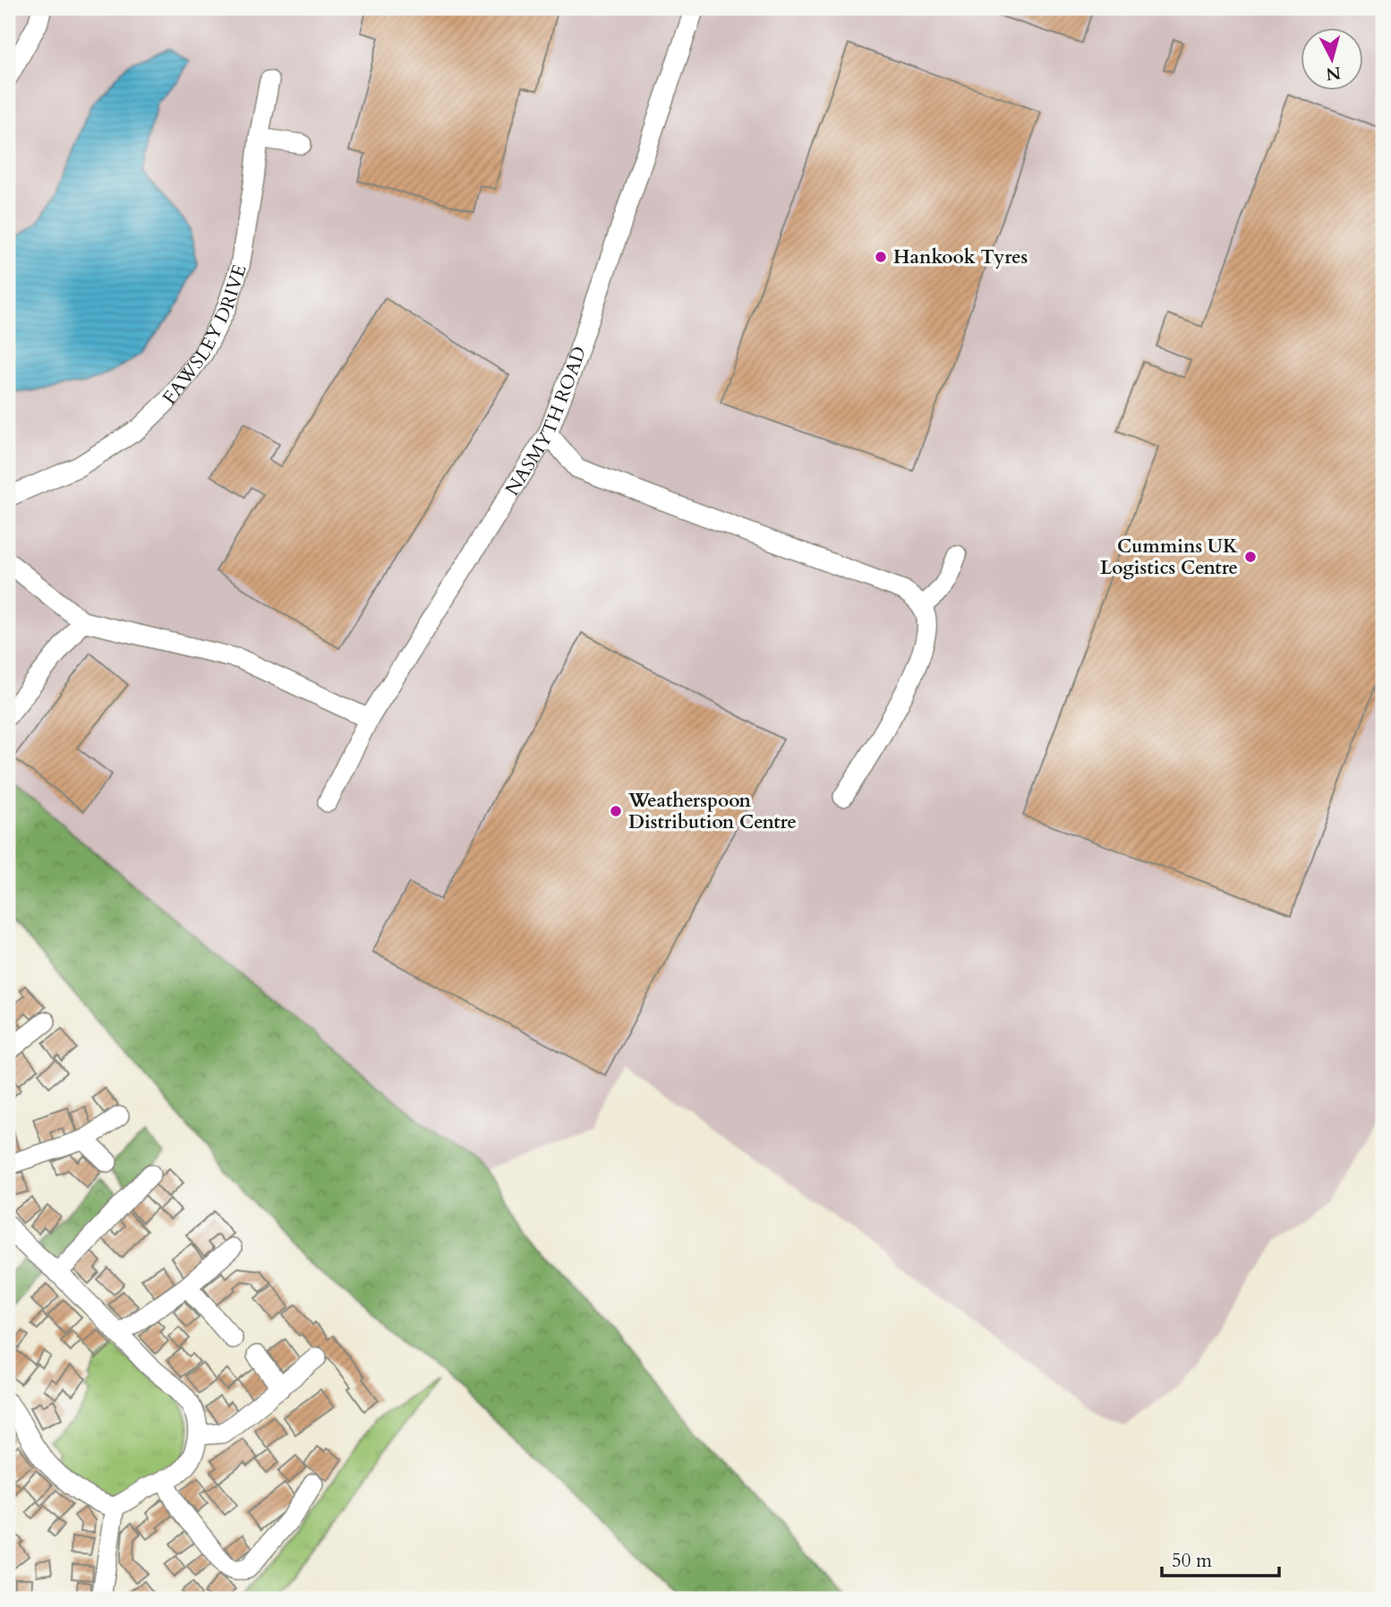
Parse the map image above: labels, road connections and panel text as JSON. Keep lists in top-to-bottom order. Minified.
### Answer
{"streets":{"street":["FAWSLEY DRIVE","NASMYTH ROAD"]},"places":["Hankook Tyres","Cummins UK Logistics Centre","Weatherspoon Distribution Centre"],"scale_bar":"50 m","north":"bottom"}
